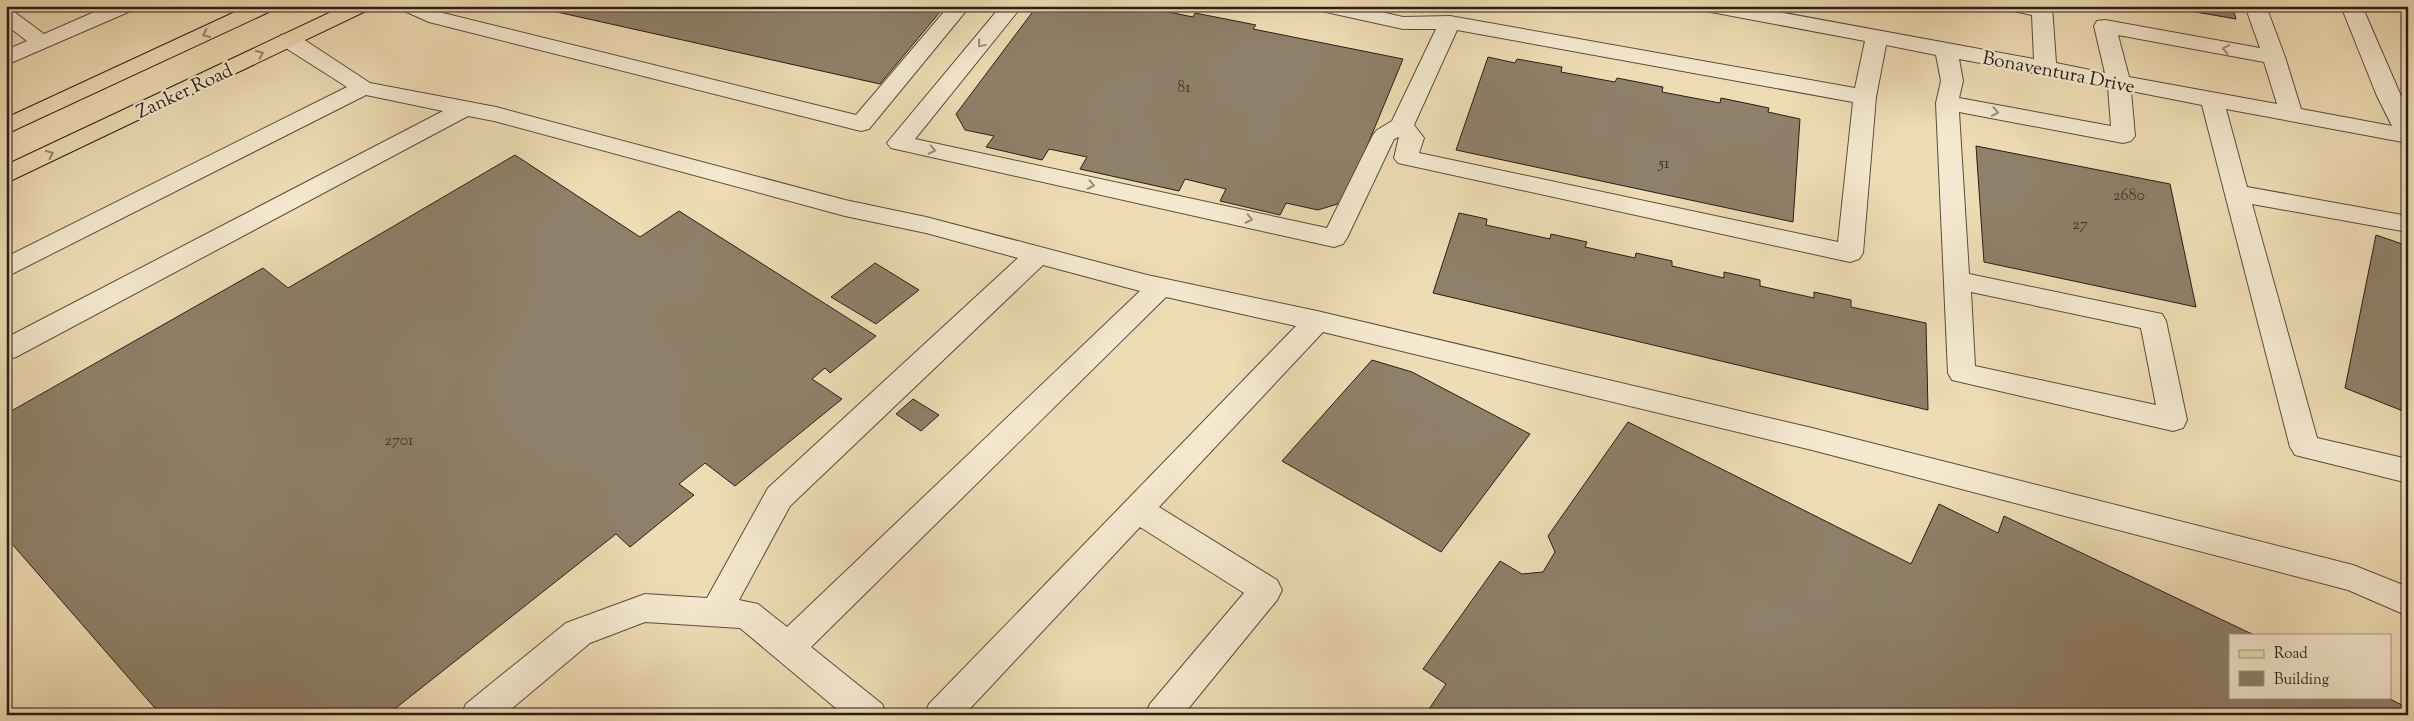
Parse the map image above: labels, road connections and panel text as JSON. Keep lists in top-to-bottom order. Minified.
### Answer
{"streets":{"main road":["Zanker Road"],"street":["Bonaventura Drive"]},"house_numbers":["81","51","2680","27","2701"],"legend":["Road","Building"]}
